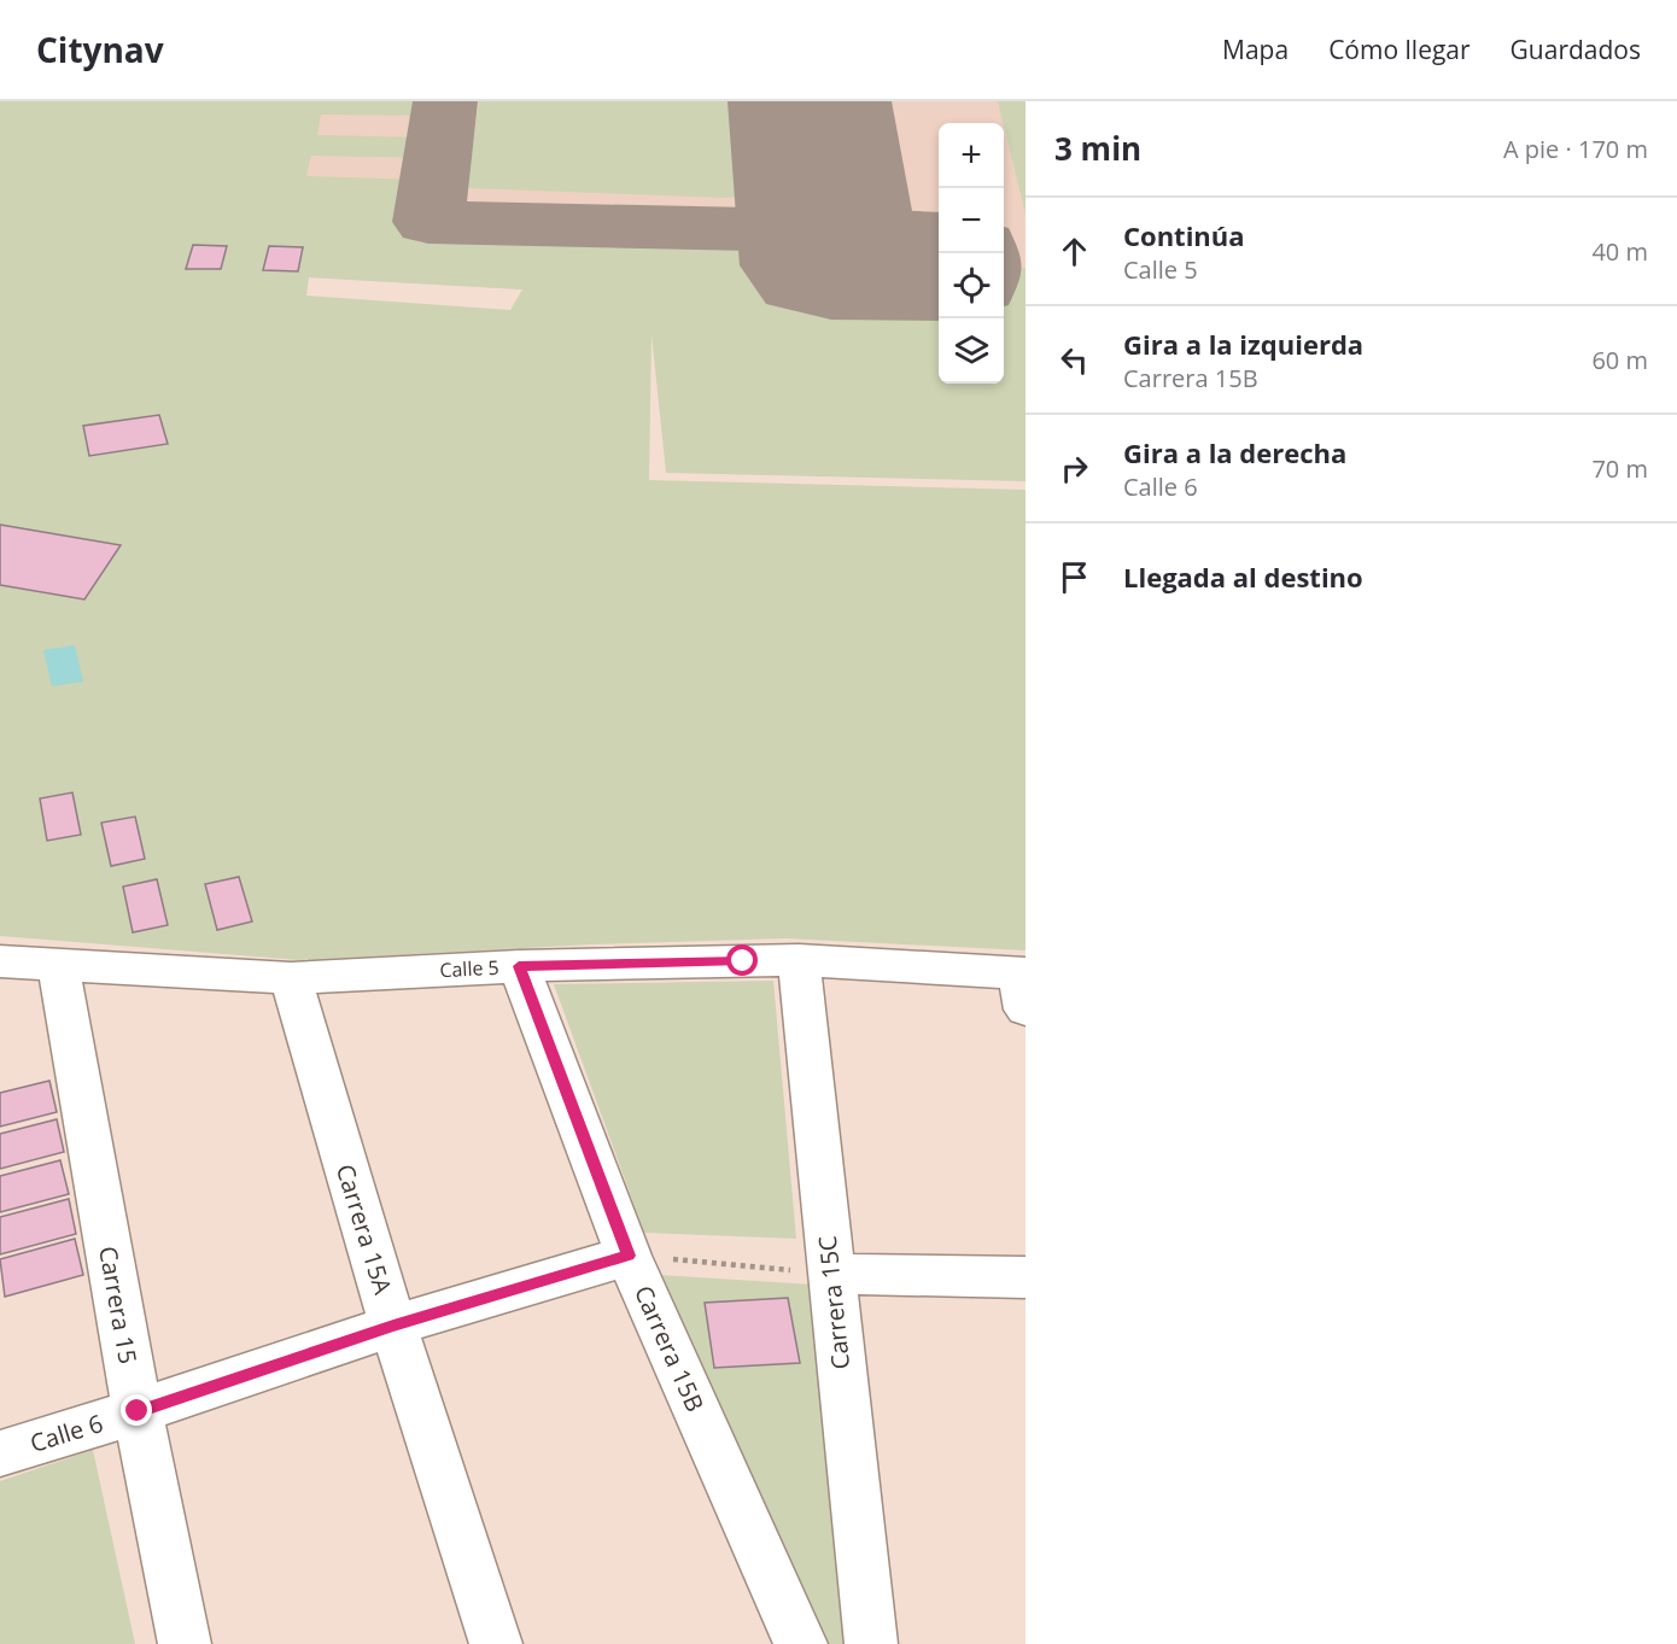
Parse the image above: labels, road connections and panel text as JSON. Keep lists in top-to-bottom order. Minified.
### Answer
{"streets":{"street":["Calle 5","Carrera 15A","Carrera 15C","Carrera 15","Carrera 15B","Calle 6"]},"crossings":[["Calle 5","Carrera 15A"],["Calle 5","Carrera 15C"],["Calle 5","Carrera 15"],["Calle 5","Carrera 15B"],["Carrera 15A","Calle 6"],["Carrera 15","Calle 6"],["Carrera 15B","Calle 6"]],"page":{"header":"Citynav","nav":["Mapa","Cómo llegar","Guardados"],"heading":["3 min","A pie · 170 m"],"map_buttons":["+","−"],"list":[["Continúa","Calle 5","40 m"],["Gira a la izquierda","Carrera 15B","60 m"],["Gira a la derecha","Calle 6","70 m"],"Llegada al destino"]}}
